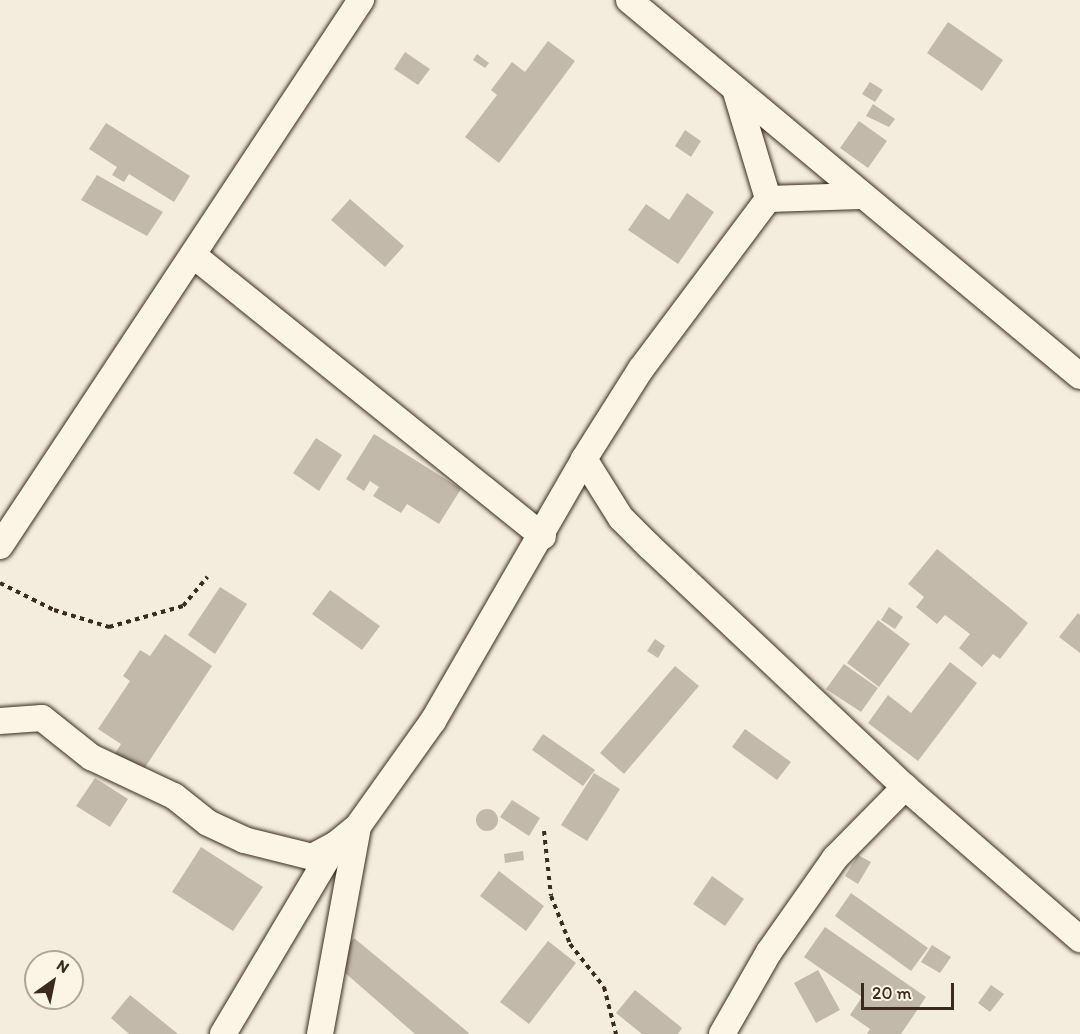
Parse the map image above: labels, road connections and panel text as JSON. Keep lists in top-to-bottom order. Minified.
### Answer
{"scale_bar":"20 m","north":"top right"}
